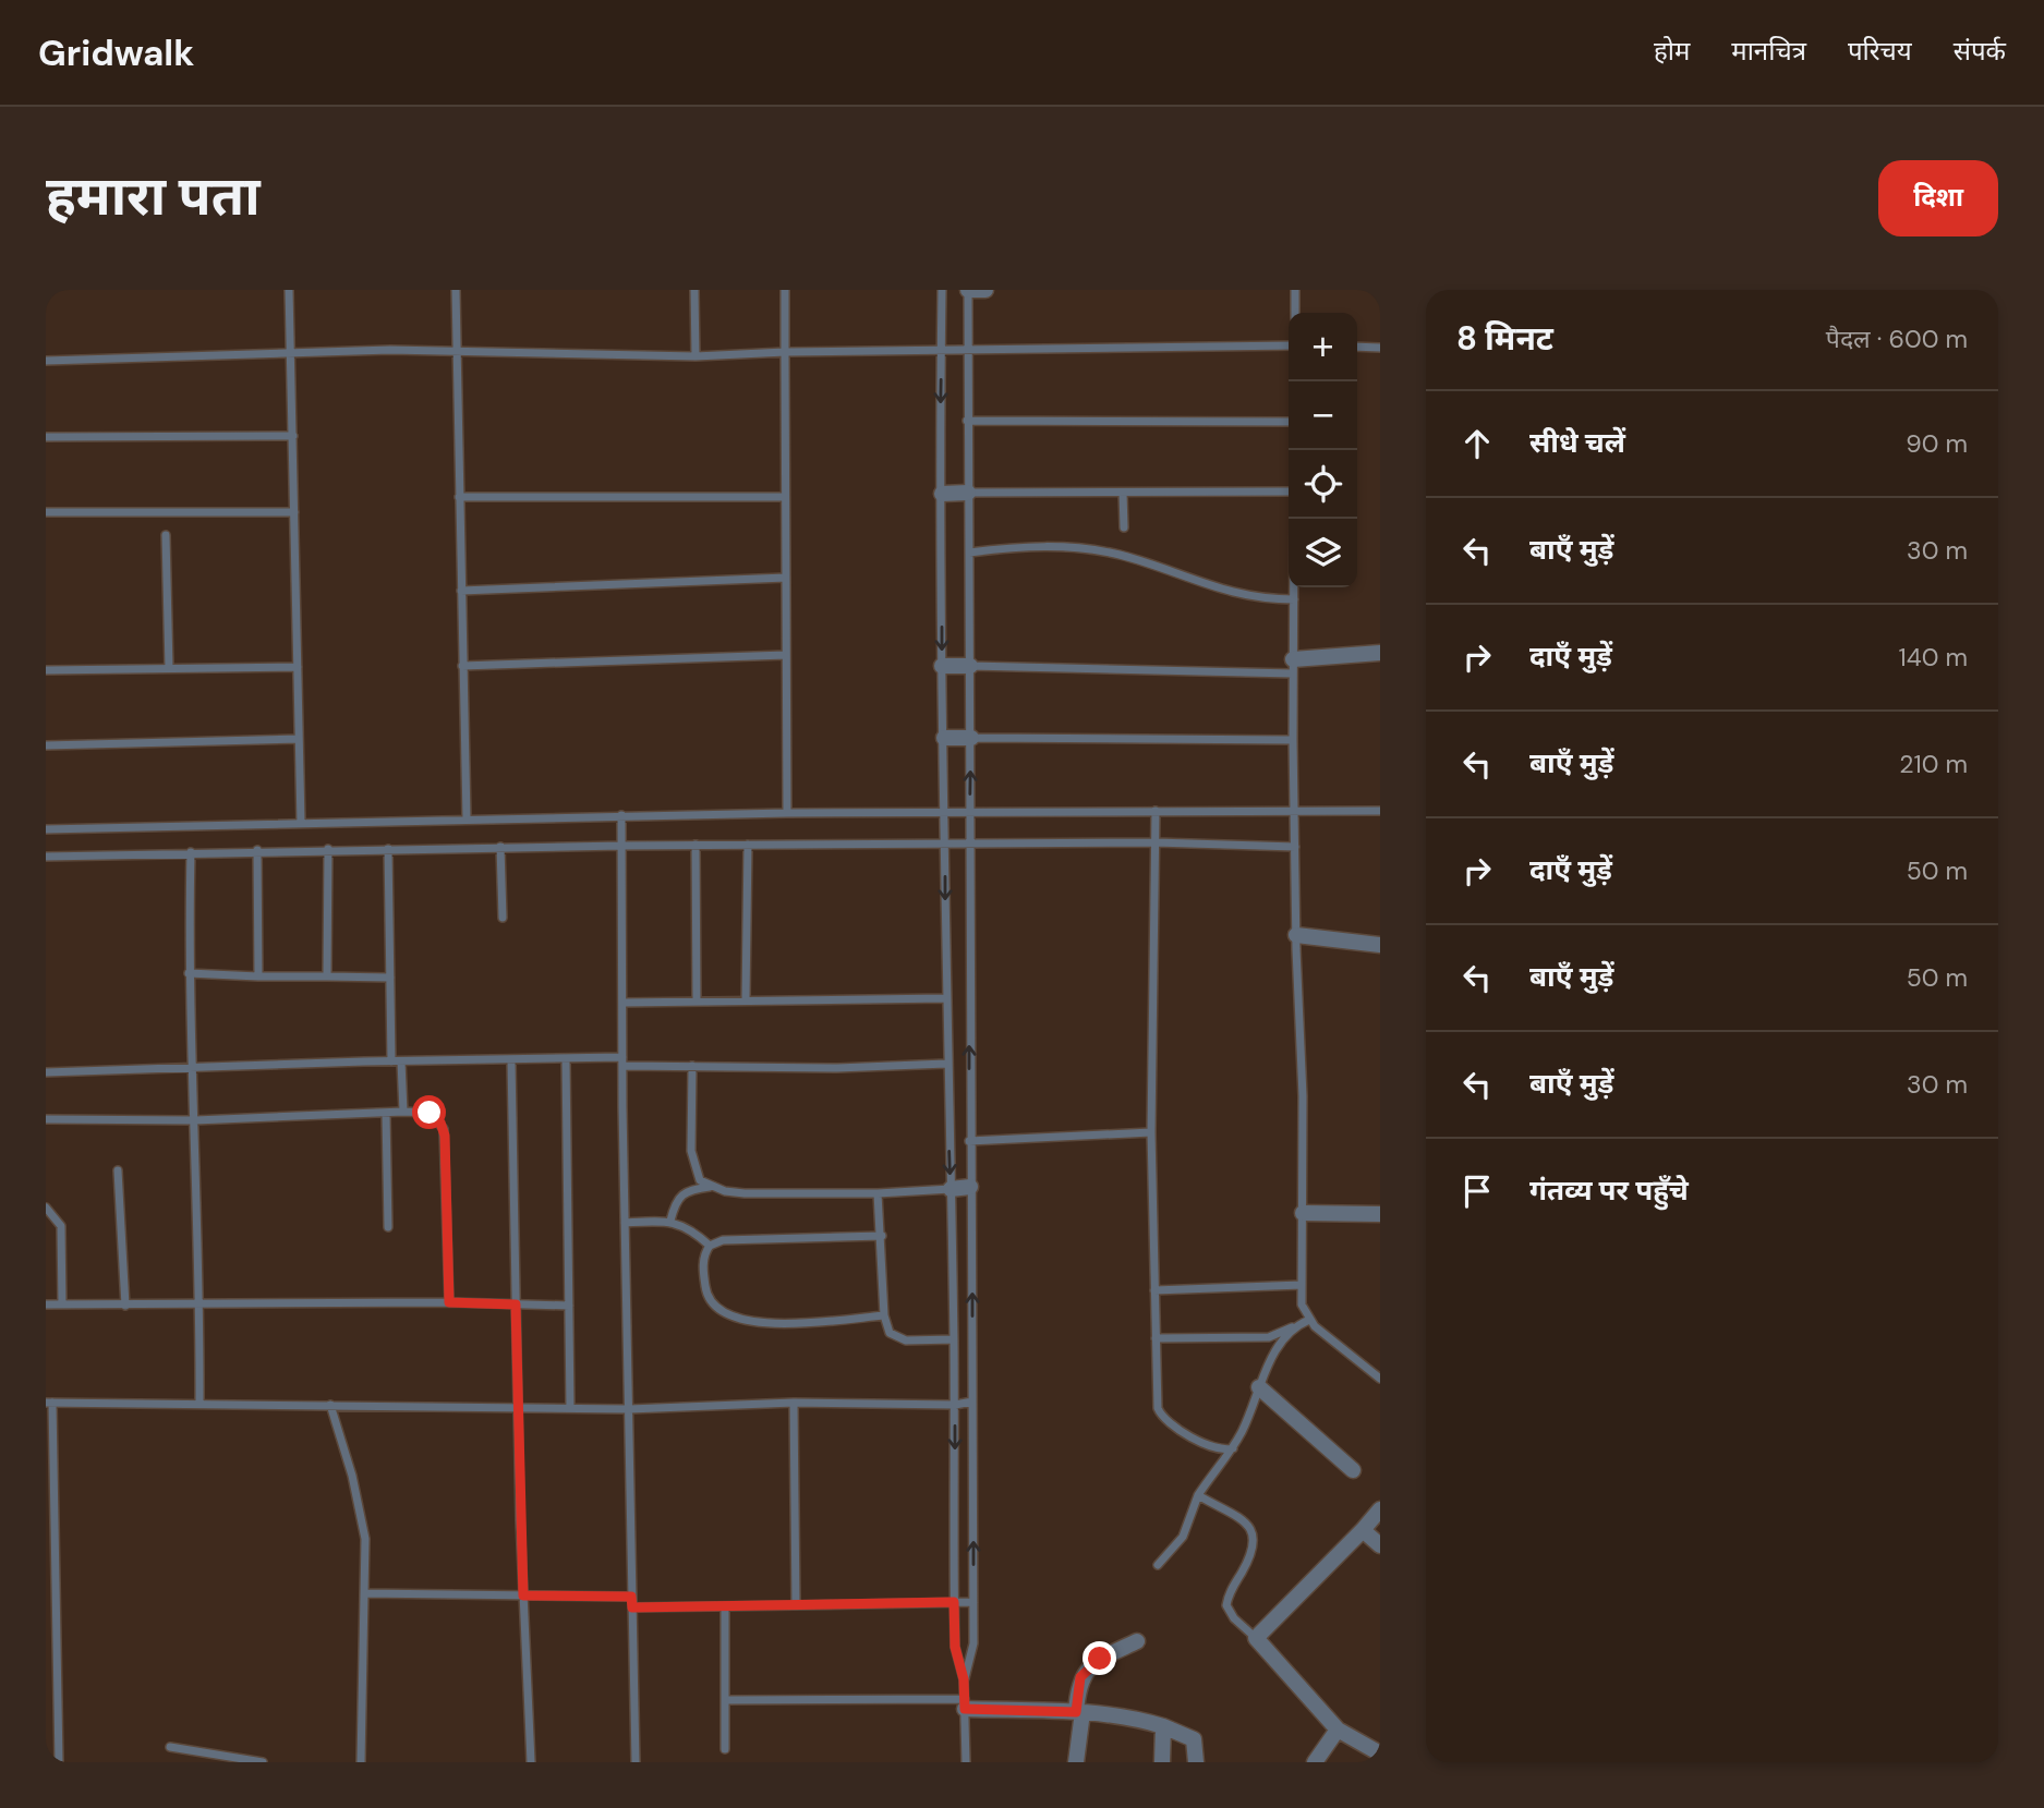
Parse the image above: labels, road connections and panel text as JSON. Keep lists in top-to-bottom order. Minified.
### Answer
{"page":{"header":"Gridwalk","nav":["होम","मानचित्र","परिचय","संपर्क"],"buttons":"दिशा","title":"हमारा पता","heading":["8 मिनट","पैदल · 600 m"],"map_buttons":["+","−"],"list":[["सीधे चलें","90 m"],["बाएँ मुड़ें","30 m"],["दाएँ मुड़ें","140 m"],["बाएँ मुड़ें","210 m"],["दाएँ मुड़ें","50 m"],["बाएँ मुड़ें","50 m"],["बाएँ मुड़ें","30 m"],"गंतव्य पर पहुँचे"]}}
